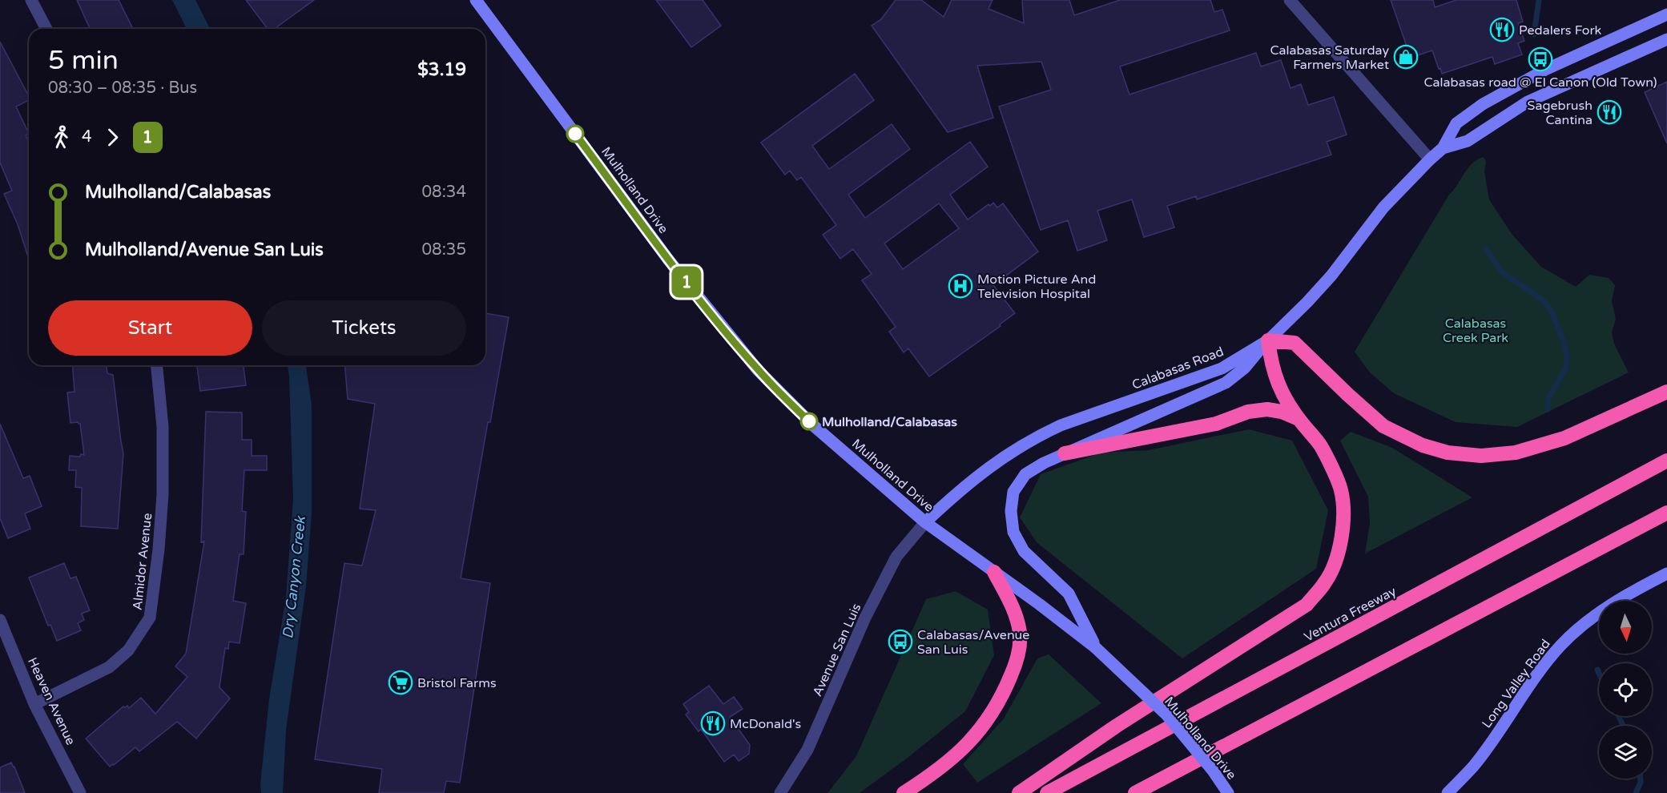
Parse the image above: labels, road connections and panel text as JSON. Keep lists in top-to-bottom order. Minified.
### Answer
{"streets":{"highway":["Ventura Freeway"],"main road":["Mulholland Drive","Calabasas Road","Long Valley Road"],"street":["Almidor Avenue","Avenue San Luis","Heaven Avenue"]},"crossings":[["Mulholland Drive","Calabasas Road"],["Mulholland Drive","Avenue San Luis"],["Calabasas Road","Avenue San Luis"],["Almidor Avenue","Heaven Avenue"]],"water":["Dry Canyon Creek"],"parks":["Calabasas Creek Park"],"places":{"restaurant":["Pedalers Fork","Sagebrush Cantina","McDonald's"],"shop":["Calabasas Saturday Farmers Market"],"bus stop":["Calabasas road @ El Canon (Old Town)","Calabasas/Avenue San Luis"],"hospital":["Motion Picture And Television Hospital"],"other":["Mulholland/Calabasas"],"supermarket":["Bristol Farms"]},"lines":["bus line 1"],"north":"bottom","page":{"on_map":"1","heading":["5 min","08:30 – 08:35 · Bus","$3.19"],"legs":["4","1"],"list":[{"name":"Mulholland/Calabasas","value":"08:34"},{"name":"Mulholland/Avenue San Luis","value":"08:35"}],"buttons":["Start","Tickets"]}}
